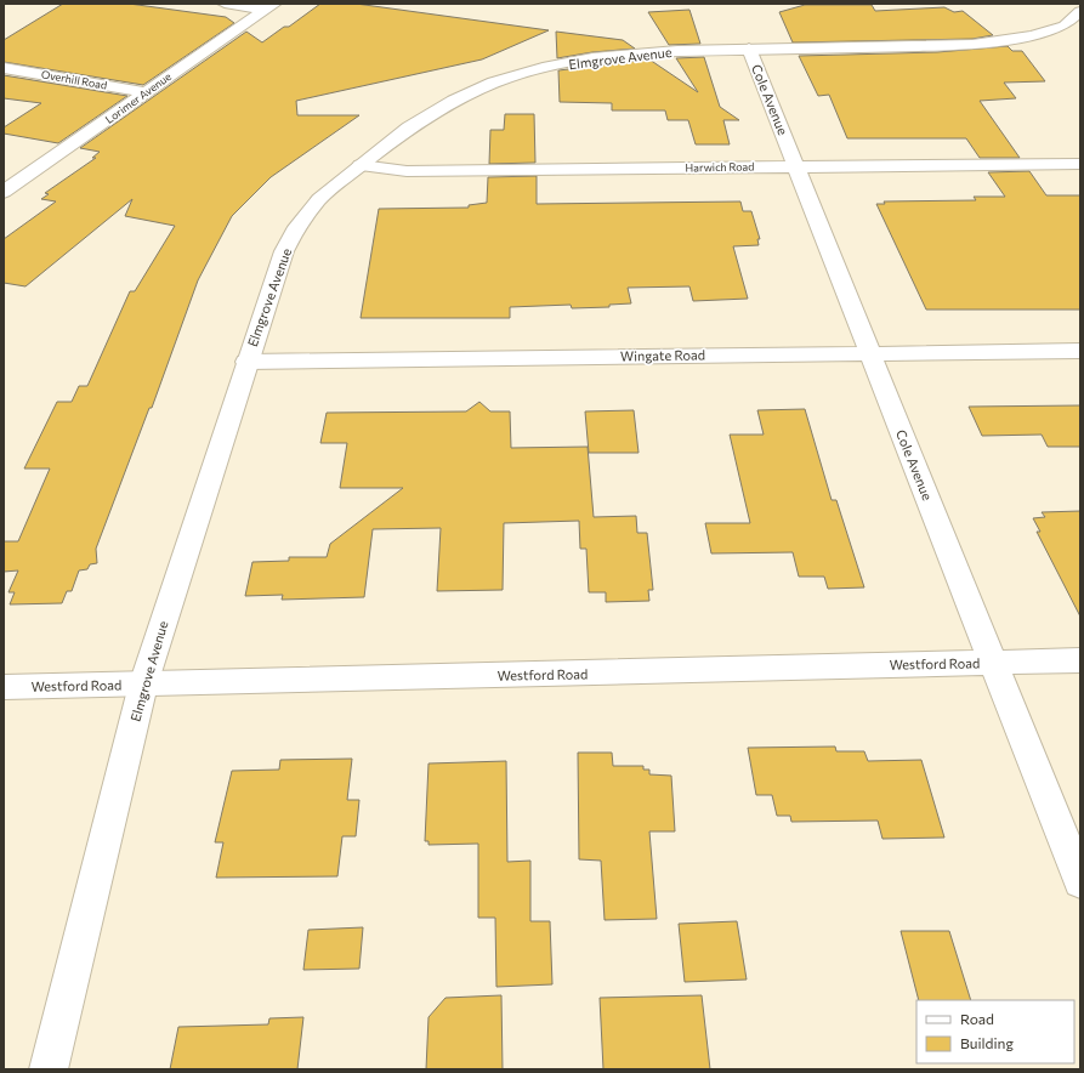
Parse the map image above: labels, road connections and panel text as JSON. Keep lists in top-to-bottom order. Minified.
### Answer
{"streets":{"street":["Elmgrove Avenue","Overhill Road","Lorimer Avenue","Cole Avenue","Harwich Road","Wingate Road","Westford Road"]},"crossings":[["Elmgrove Avenue","Cole Avenue"],["Elmgrove Avenue","Harwich Road"],["Elmgrove Avenue","Wingate Road"],["Elmgrove Avenue","Westford Road"],["Overhill Road","Lorimer Avenue"],["Cole Avenue","Harwich Road"],["Cole Avenue","Wingate Road"],["Cole Avenue","Westford Road"]],"legend":["Road","Building"]}
